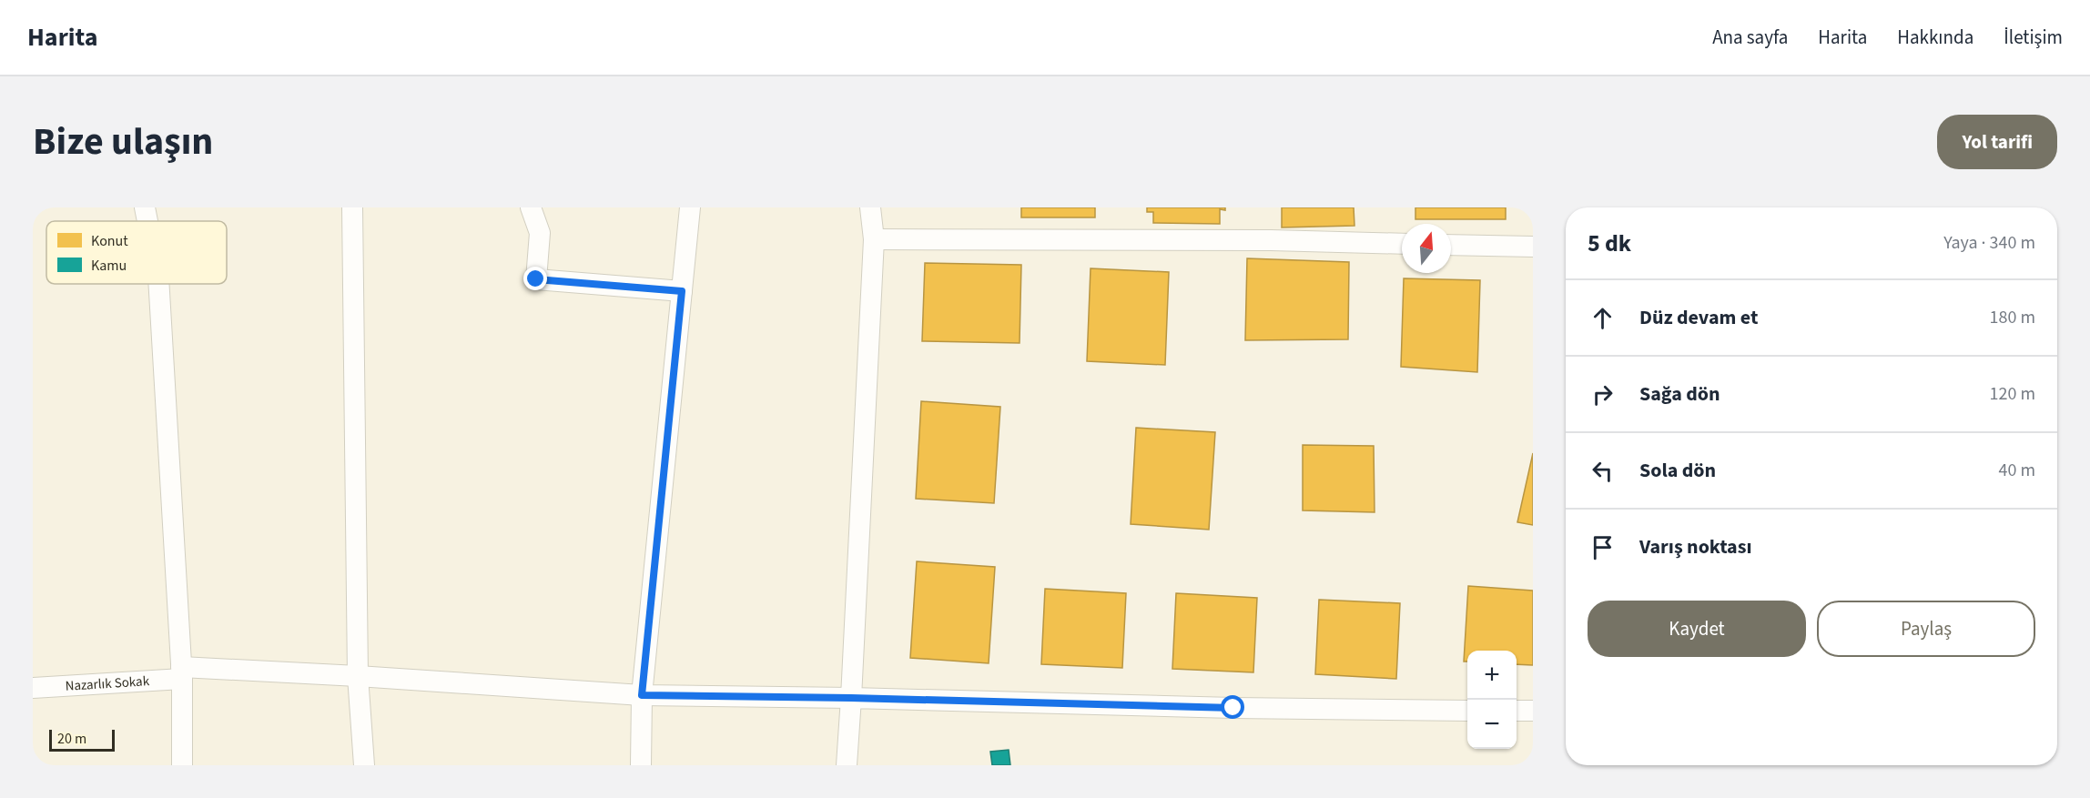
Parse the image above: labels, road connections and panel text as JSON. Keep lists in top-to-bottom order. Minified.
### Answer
{"streets":{"street":["Nazarlık Sokak"]},"legend":["Konut","Kamu"],"scale_bar":"20 m","north":"top","page":{"header":"Harita","nav":["Ana sayfa","Harita","Hakkında","İletişim"],"title":"Bize ulaşın","buttons":["Yol tarifi",["Kaydet","Paylaş"]],"heading":["5 dk","Yaya · 340 m"],"list":[["Düz devam et","180 m"],["Sağa dön","120 m"],["Sola dön","40 m"],"Varış noktası"],"map_buttons":["+","−"],"scale":"20 m"}}
